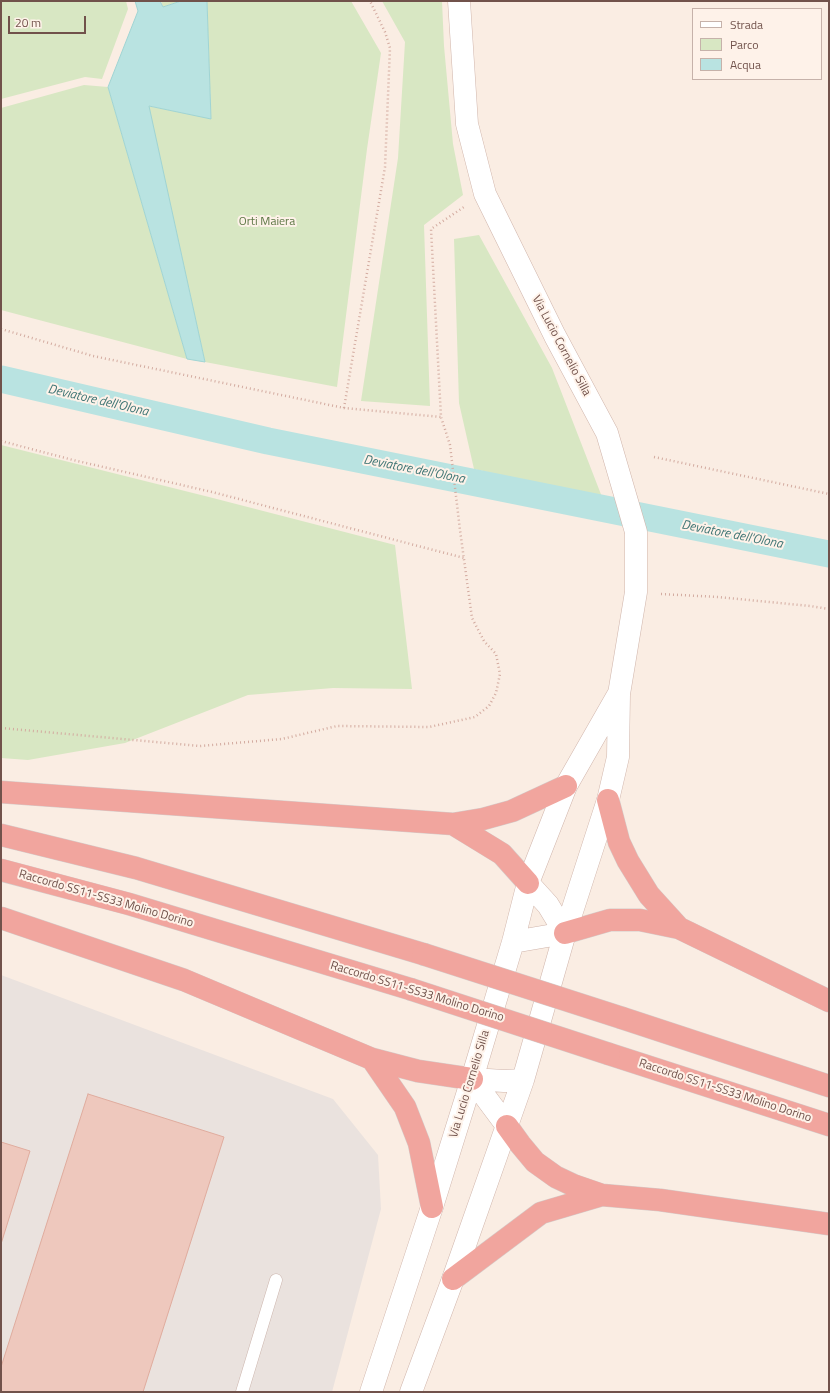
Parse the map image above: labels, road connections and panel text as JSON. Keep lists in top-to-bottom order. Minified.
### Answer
{"streets":{"highway":["Raccordo SS11-SS33 Molino Dorino"],"street":["Via Lucio Cornelio Silla"]},"water":["Deviatore dell'Olona"],"parks":["Orti Maiera"],"legend":["Strada","Parco","Acqua"],"scale_bar":"20 m"}
